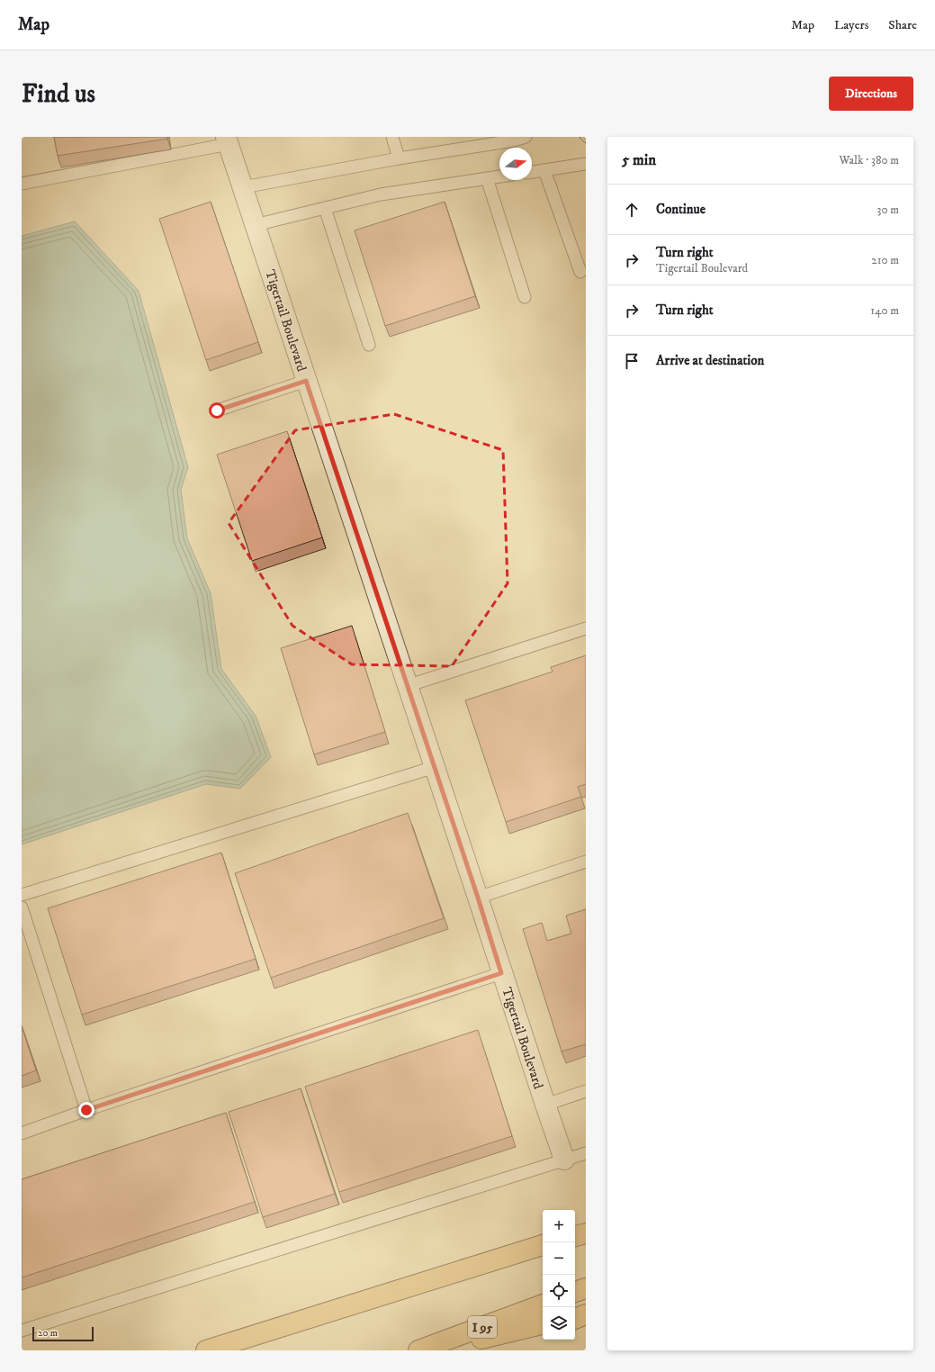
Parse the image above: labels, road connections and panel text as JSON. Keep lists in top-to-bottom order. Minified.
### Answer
{"streets":{"highway":["I 95"],"street":["Tigertail Boulevard"]},"scale_bar":"20 m","north":"right","page":{"header":"Map","nav":["Map","Layers","Share"],"buttons":"Directions","title":"Find us","heading":["5 min","Walk · 380 m"],"list":[["Continue","30 m"],["Turn right","Tigertail Boulevard","210 m"],["Turn right","140 m"],"Arrive at destination"],"map_buttons":["+","−"],"scale":"20 m"}}
